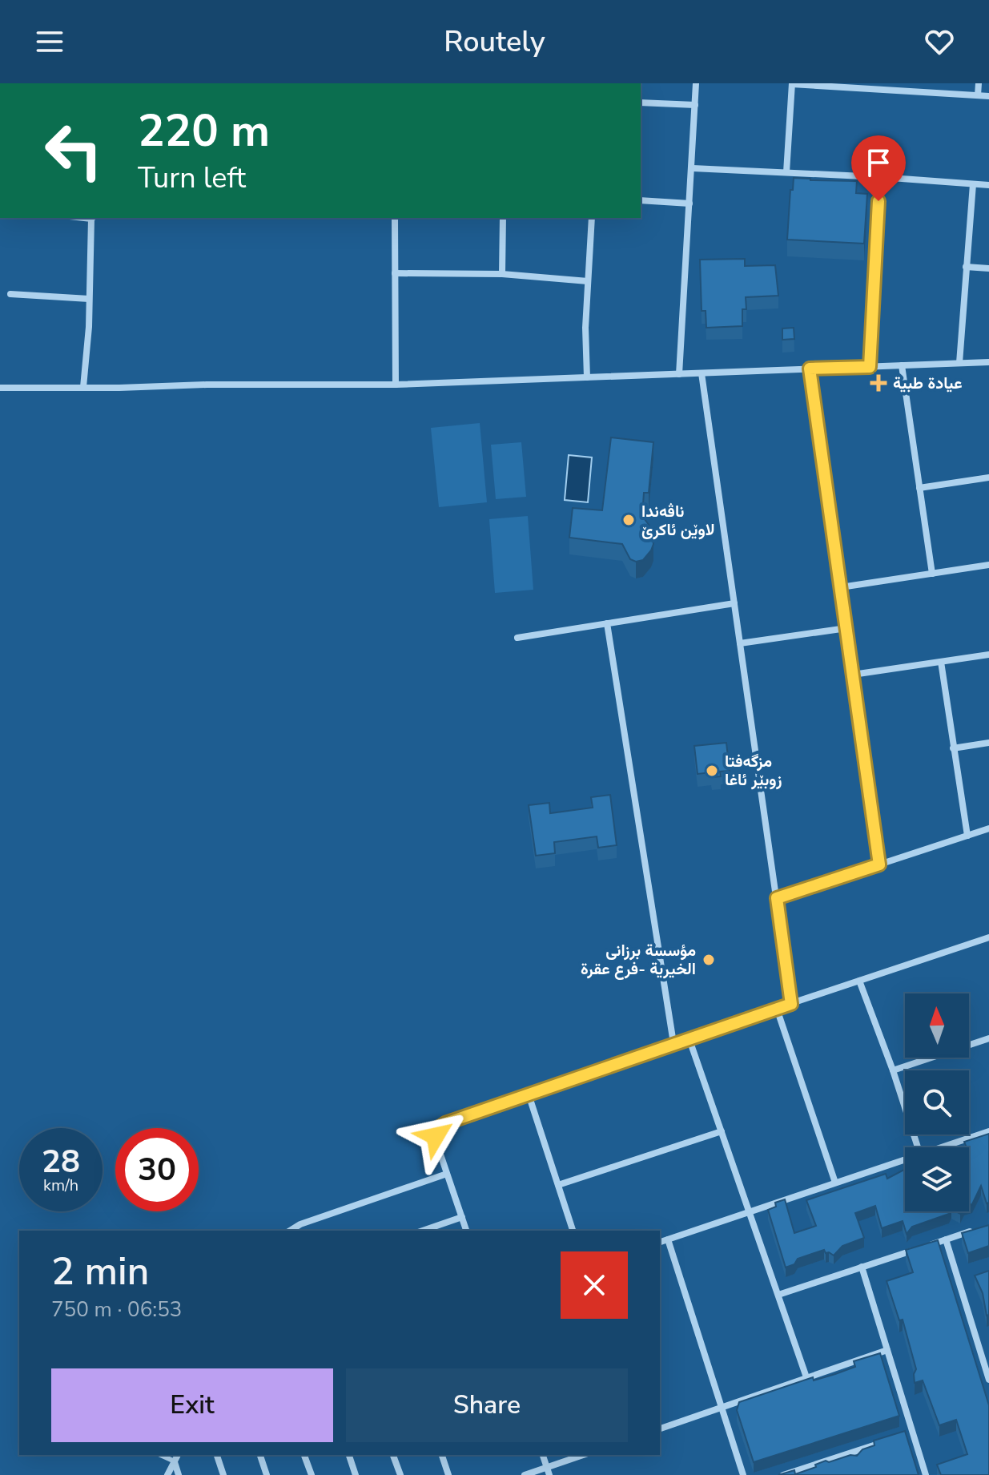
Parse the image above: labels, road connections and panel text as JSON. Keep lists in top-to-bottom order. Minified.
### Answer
{"places":{"health":["عيادة طبية"],"other":["ناڤەندا لاوێن ئاکرێ","مزگەفتا زوبێر ئاغا","مؤسسة برزانى الخيرية -فرع عقرة"]},"north":"top","page":{"header":"Routely","turn":["220 m","Turn left"],"speed":"28 km/h","limit":"30","heading":["2 min","750 m · 06:53"],"buttons":["Exit","Share"]}}
